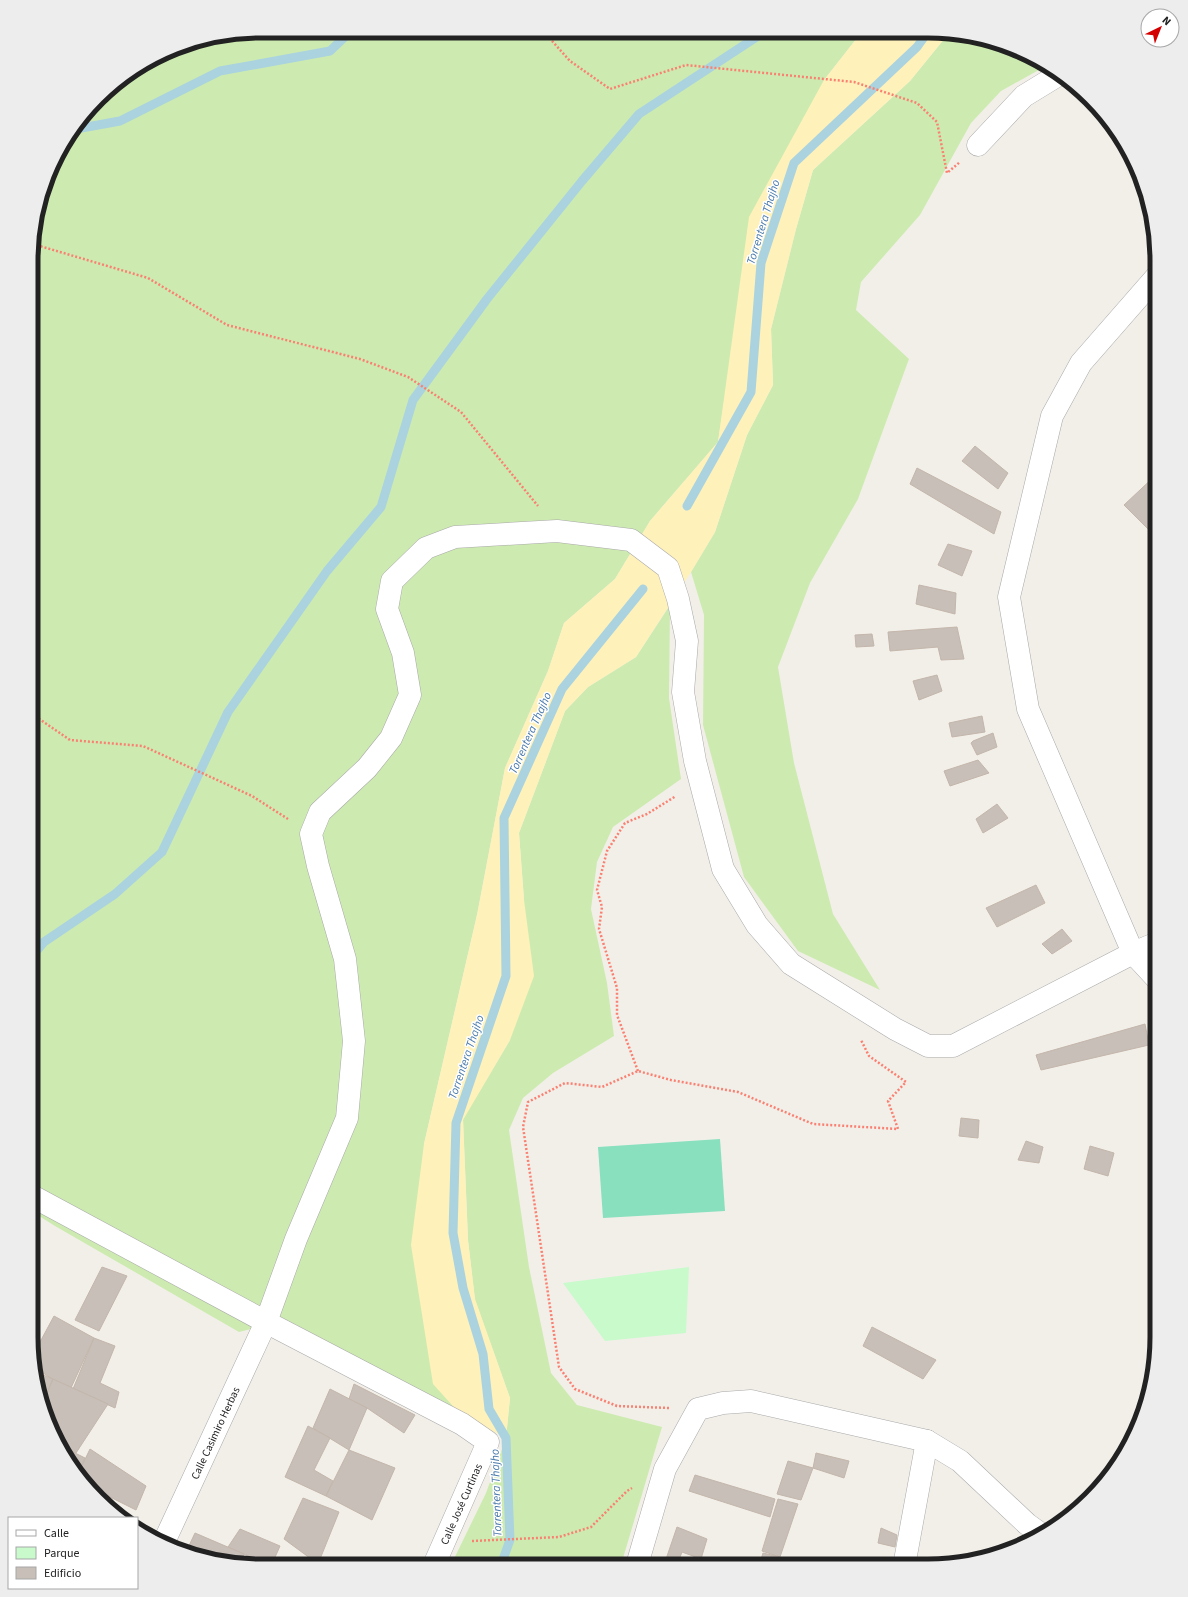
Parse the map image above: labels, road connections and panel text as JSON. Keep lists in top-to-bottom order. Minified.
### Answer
{"streets":{"street":["Calle Casimiro Herbas","Calle José Curtinas"]},"crossings":[["Calle Casimiro Herbas","Calle José Curtinas"]],"water":["Torrentera Thajho"],"legend":["Calle","Parque","Edificio"],"north":"top right"}
